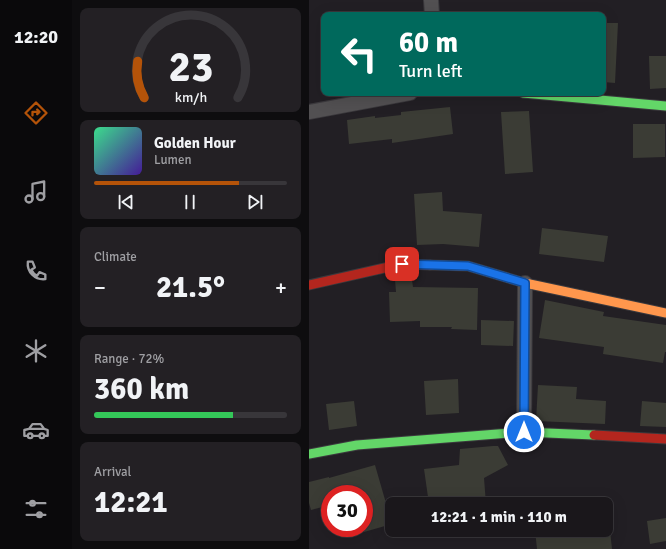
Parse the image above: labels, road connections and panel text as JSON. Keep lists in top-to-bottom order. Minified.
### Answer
{"page":{"tabs":"12:20","turn":["60 m","Turn left"],"song":["Golden Hour","Lumen"],"tile":["Climate",["Range · 72%","360 km"],["Arrival","12:21"]],"heat":["−","21.5°","+"],"limit":"30","trip":"12:21 · 1 min · 110 m","gauge":["23","km/h"]}}
